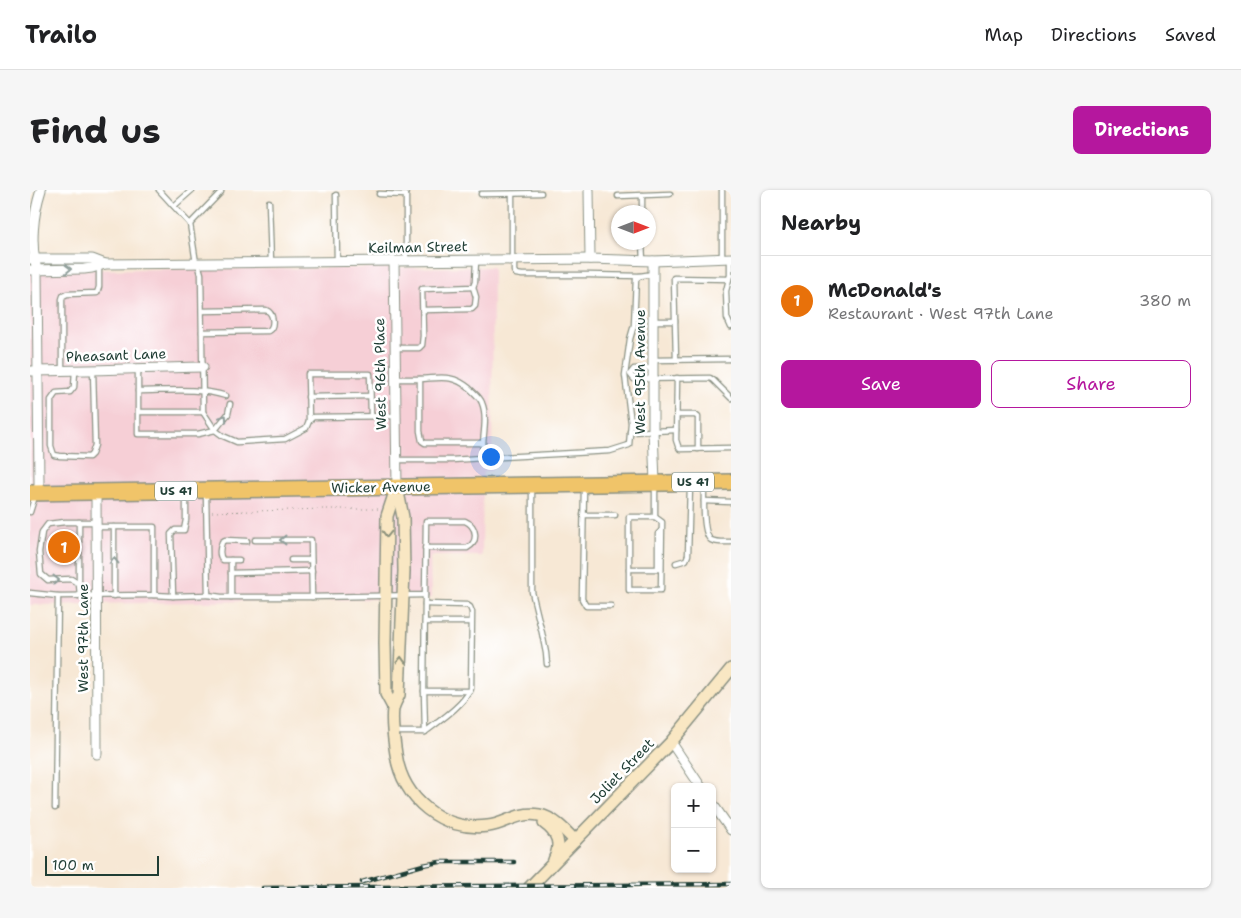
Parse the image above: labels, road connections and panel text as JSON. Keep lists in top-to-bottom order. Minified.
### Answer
{"streets":{"highway":["US 41","Wicker Avenue"],"street":["Keilman Street","Pheasant Lane","West 95th Avenue","West 96th Place","West 97th Lane","Joliet Street"]},"crossings":[["Keilman Street","West 95th Avenue"],["Keilman Street","West 96th Place"],["West 95th Avenue","Wicker Avenue"],["West 96th Place","Wicker Avenue"],["Wicker Avenue","West 97th Lane"]],"scale_bar":"100 m","north":"right","page":{"header":"Trailo","nav":["Map","Directions","Saved"],"buttons":["Directions",["Save","Share"]],"title":"Find us","heading":"Nearby","list":[{"mark":"1","name":"McDonald's","note":"Restaurant · West 97th Lane","value":"380 m"}],"pins":"1","map_buttons":["+","−"],"scale":"100 m"}}
